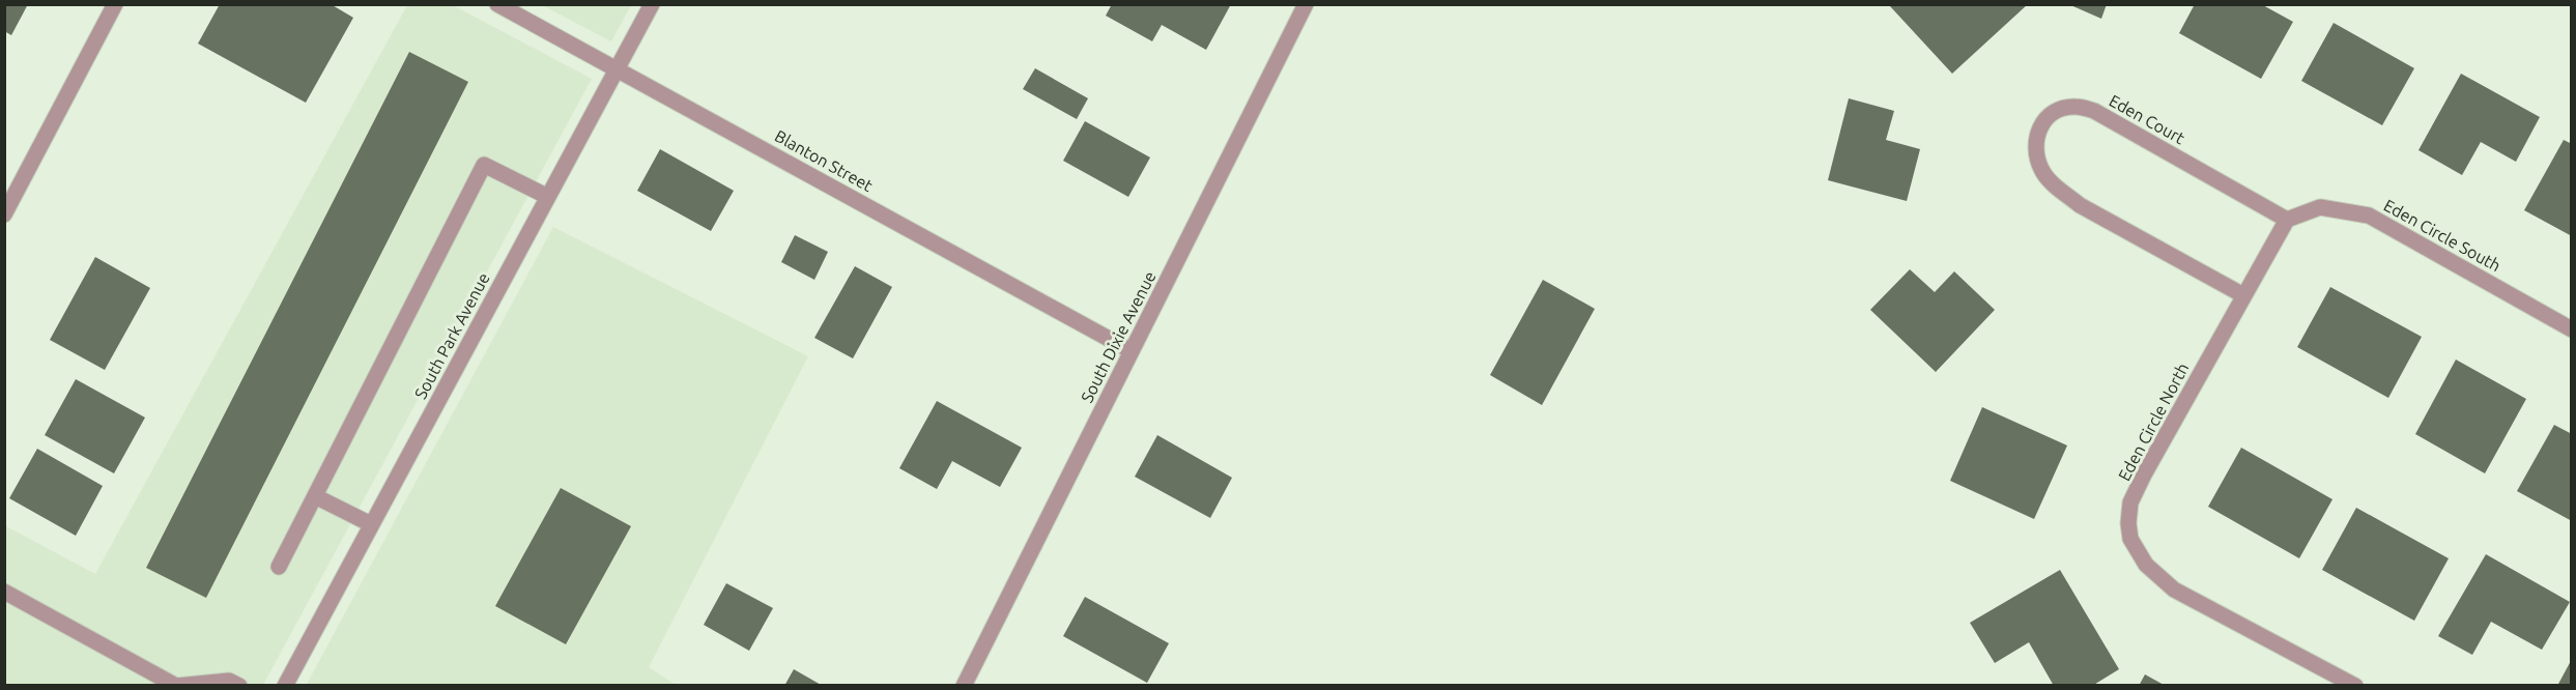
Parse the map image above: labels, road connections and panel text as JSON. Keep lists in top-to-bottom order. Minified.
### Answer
{"streets":{"street":["Eden Court","Blanton Street","Eden Circle South","South Park Avenue","South Dixie Avenue","Eden Circle North"]},"crossings":[["Eden Court","Eden Circle South"],["Eden Court","Eden Circle North"],["Blanton Street","South Park Avenue"],["Blanton Street","South Dixie Avenue"],["Eden Circle South","Eden Circle North"]]}
